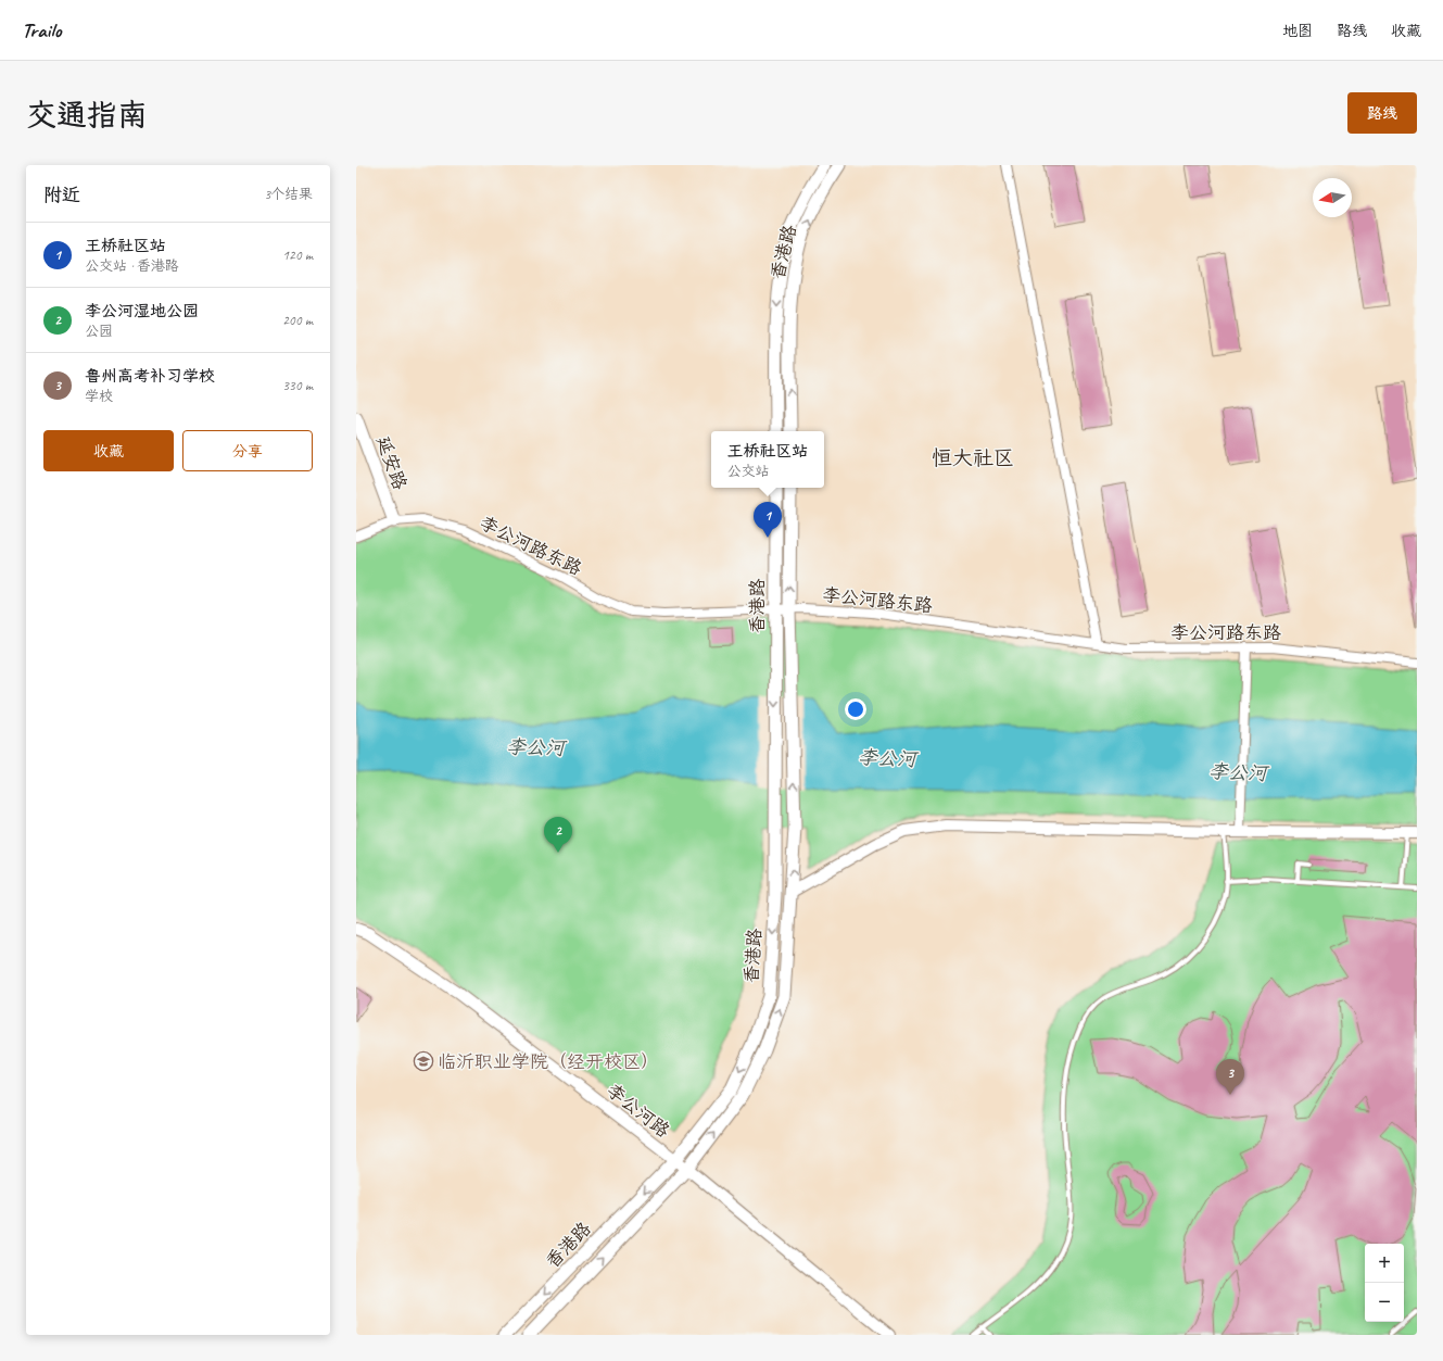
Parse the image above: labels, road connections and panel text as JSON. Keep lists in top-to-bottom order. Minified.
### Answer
{"streets":{"main road":["香港路","延安路"],"street":["李公河路东路","李公河路"]},"crossings":[["香港路","李公河路东路"],["香港路","李公河路"],["延安路","李公河路东路"]],"districts":["恒大社区"],"water":["李公河"],"places":{"school or university":["临沂职业学院（经开校区）"]},"north":"left","page":{"header":"Trailo","nav":["地图","路线","收藏"],"buttons":["路线",["收藏","分享"]],"title":"交通指南","heading":["附近","3个结果"],"list":[{"mark":"1","name":"王桥社区站","note":"公交站 · 香港路","value":"120 m"},{"mark":"2","name":"李公河湿地公园","note":"公园","value":"200 m"},{"mark":"3","name":"鲁州高考补习学校","note":"学校","value":"330 m"}],"popup":["王桥社区站","公交站"],"pins":["1","2","3"],"map_buttons":["+","−"]}}
